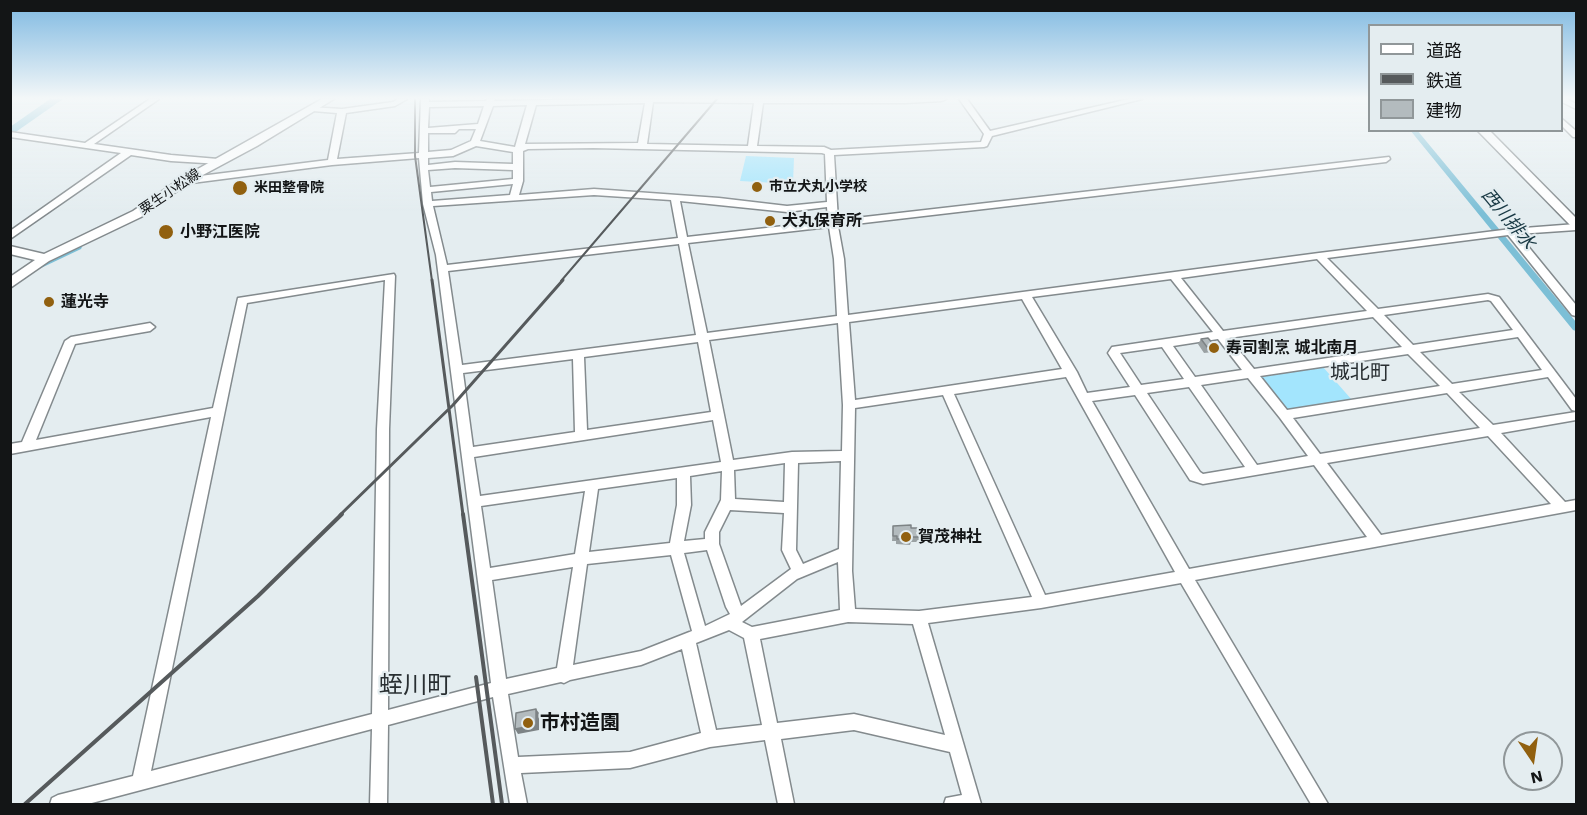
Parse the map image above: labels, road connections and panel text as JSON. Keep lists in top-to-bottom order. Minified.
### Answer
{"streets":{"main road":["粟生小松線"]},"districts":["城北町","蛭川町"],"water":["西川排水"],"places":["市立犬丸小学校","米田整骨院","犬丸保育所","小野江医院","蓮光寺","寿司割烹 城北南月","賀茂神社","市村造園"],"legend":["道路","鉄道","建物"],"north":"bottom"}
